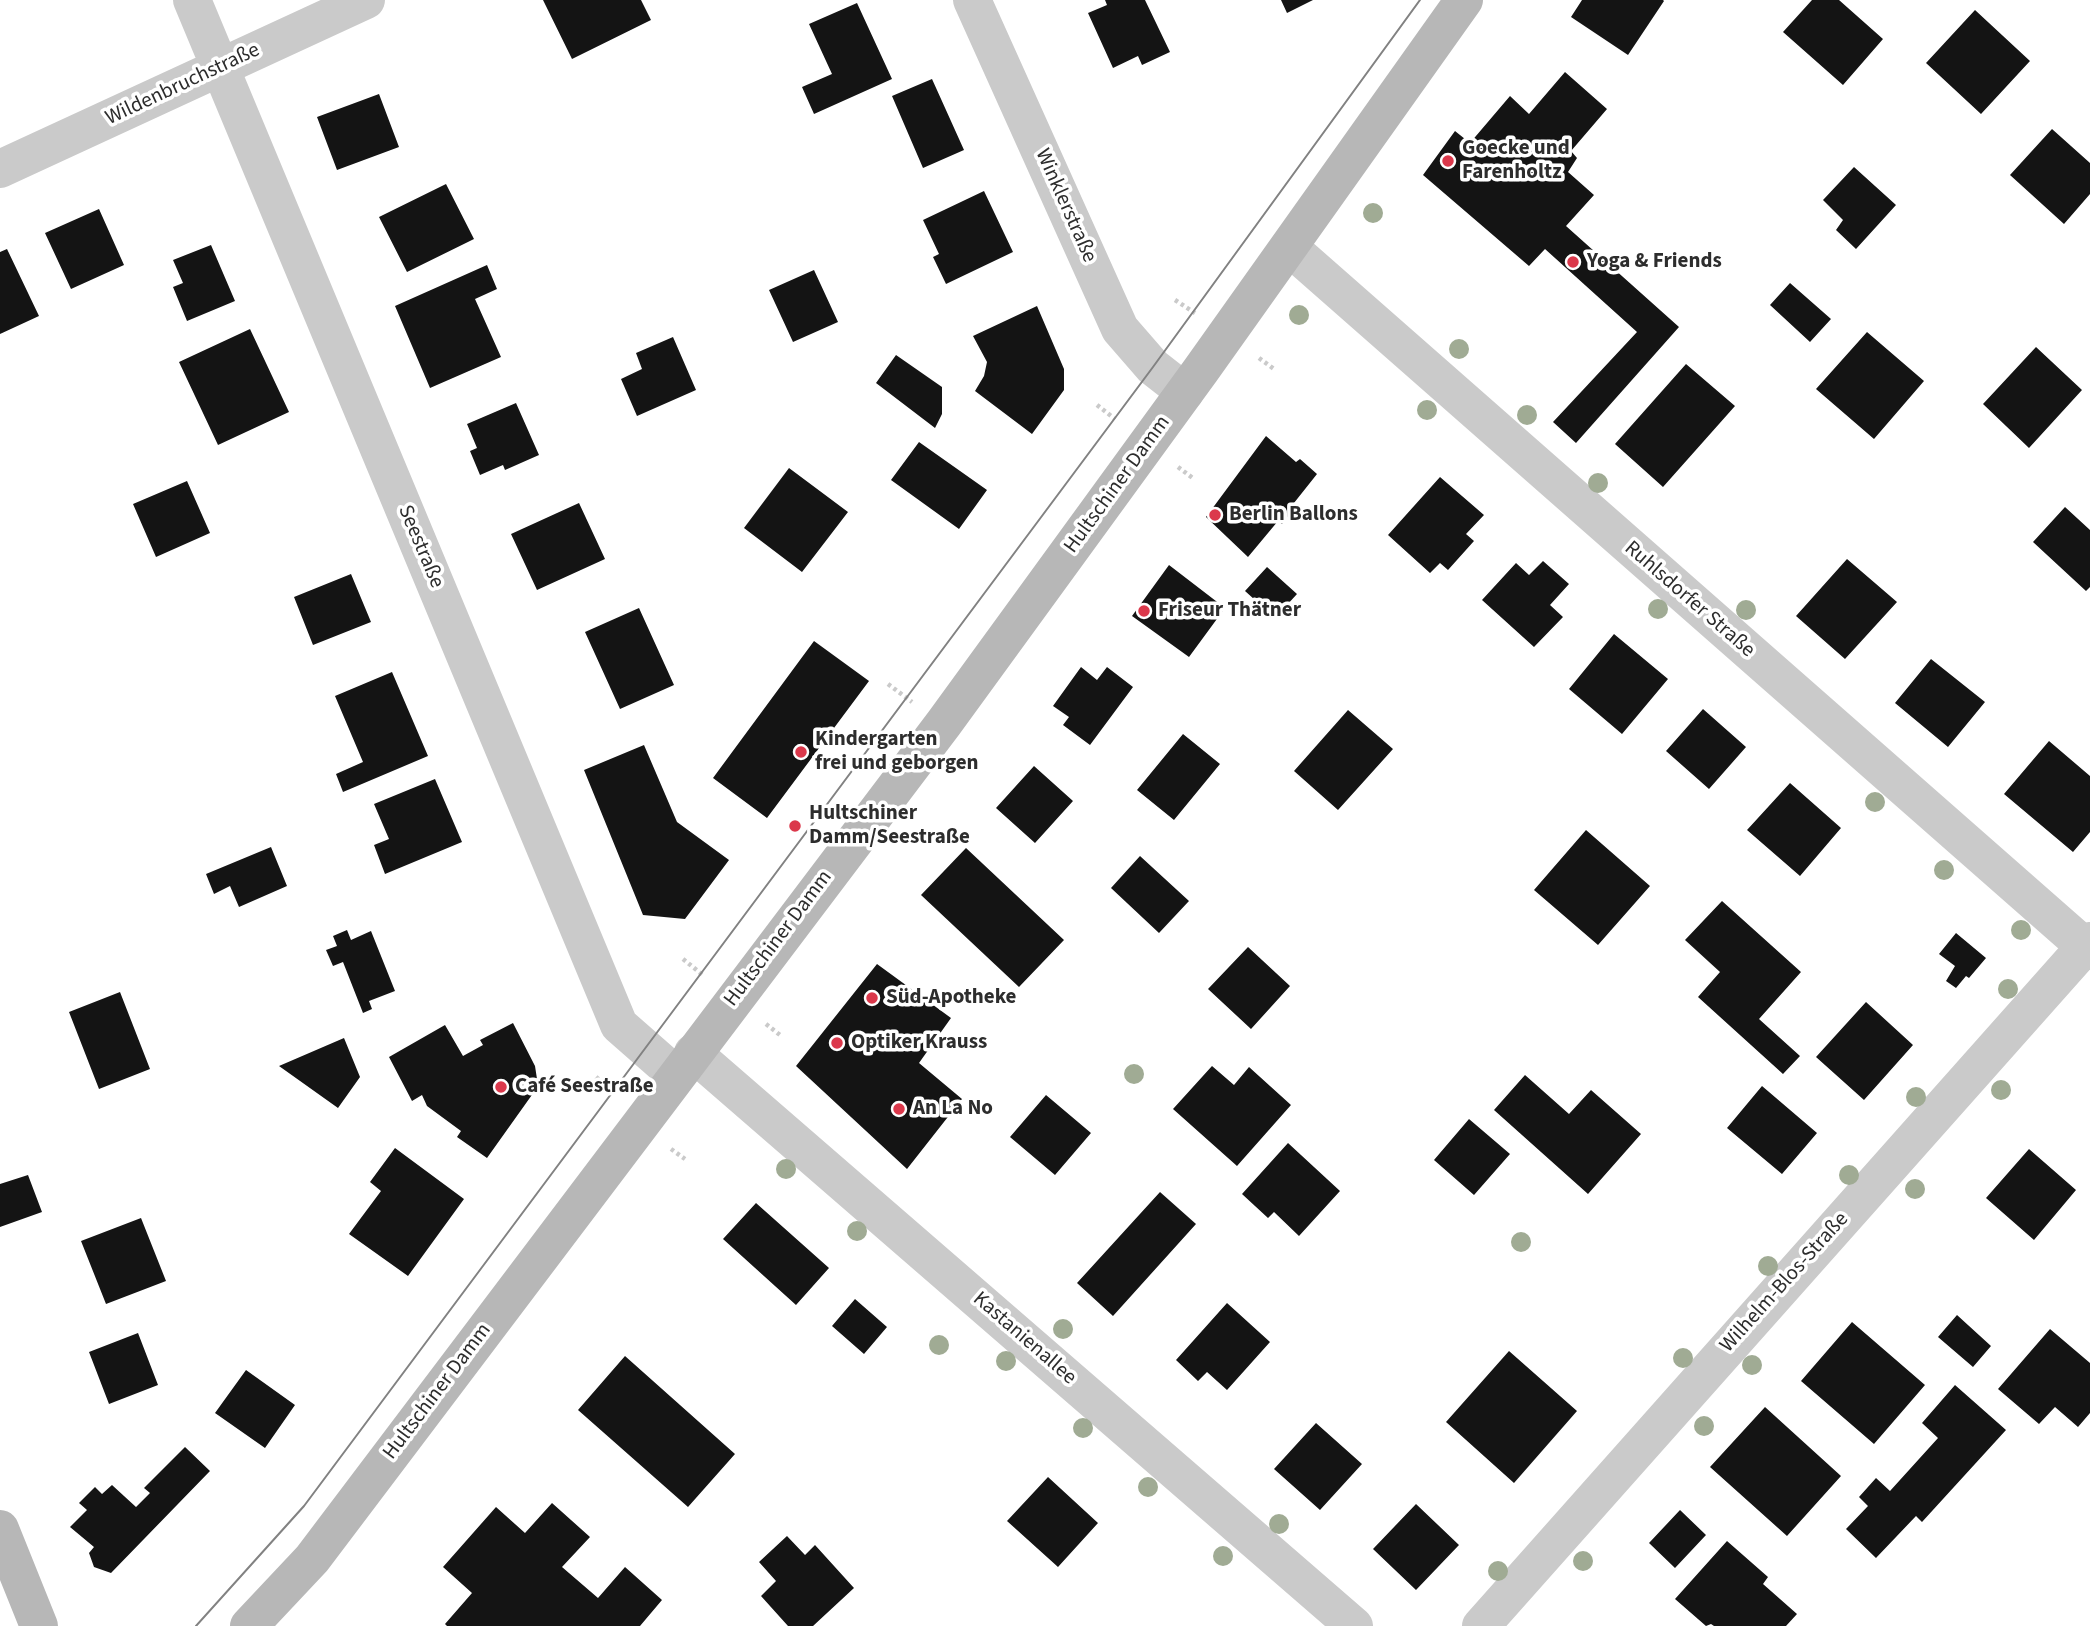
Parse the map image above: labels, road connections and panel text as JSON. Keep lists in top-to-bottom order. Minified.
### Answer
{"streets":{"main road":["Hultschiner Damm"],"street":["Wildenbruchstraße","Winklerstraße","Seestraße","Ruhlsdorfer Straße","Wilhelm-Blos-Straße","Kastanienallee"]},"crossings":[["Wildenbruchstraße","Seestraße"],["Winklerstraße","Hultschiner Damm"],["Hultschiner Damm","Seestraße"],["Hultschiner Damm","Ruhlsdorfer Straße"],["Hultschiner Damm","Kastanienallee"],["Seestraße","Kastanienallee"],["Ruhlsdorfer Straße","Wilhelm-Blos-Straße"]],"places":["Goecke und Farenholtz","Yoga & Friends","Berlin Ballons","Friseur Thätner","Kindergarten frei und geborgen","Hultschiner Damm/Seestraße","Süd-Apotheke","Optiker Krauss","Café Seestraße","An La No"]}
